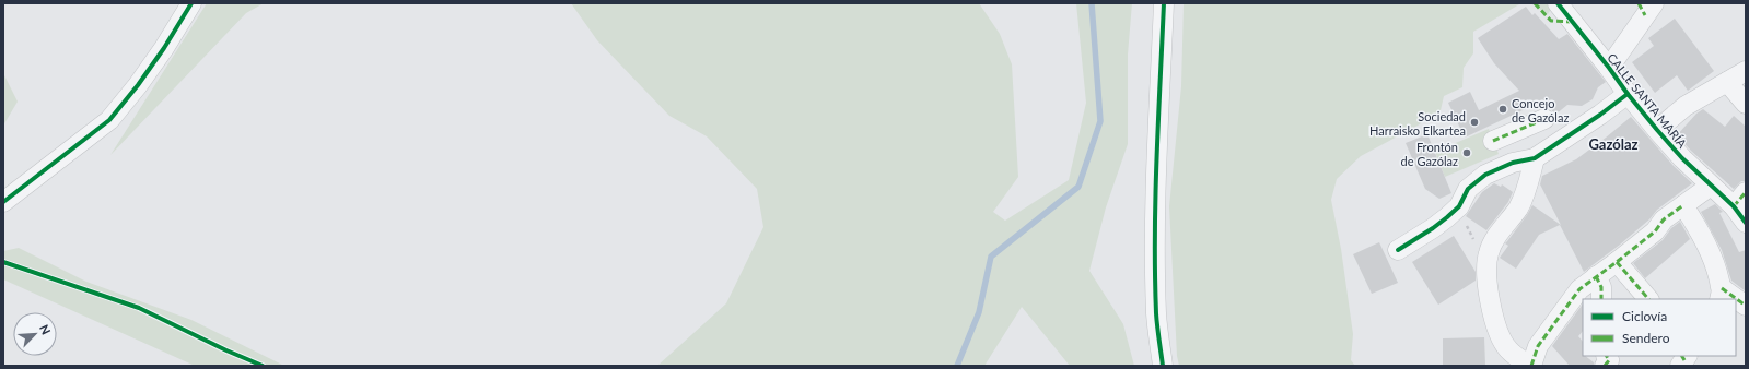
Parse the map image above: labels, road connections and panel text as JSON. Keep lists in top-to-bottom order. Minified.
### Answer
{"streets":{"street":["CALLE SANTA MARÍA"]},"districts":["Gazólaz"],"places":["Concejo de Gazólaz","Sociedad Harraisko Elkartea","Frontón de Gazólaz"],"legend":["Ciclovía","Sendero"],"north":"top right"}
